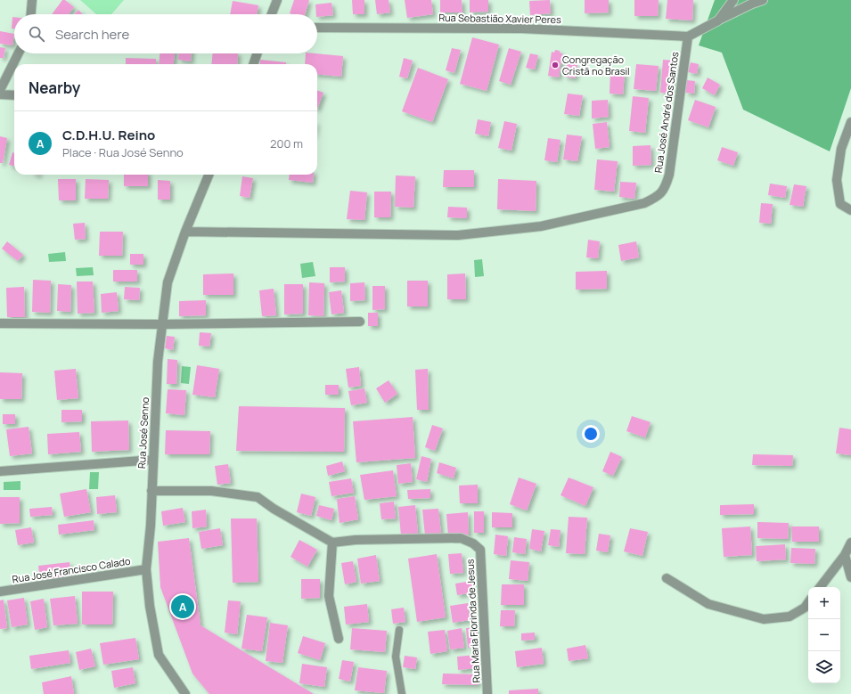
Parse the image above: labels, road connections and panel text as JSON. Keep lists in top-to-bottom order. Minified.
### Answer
{"streets":{"street":["Rua Sebastião Xavier Peres","Rua José André dos Santos","Rua José Senno","Rua José Francisco Calado","Rua Maria Florinda de Jesus"]},"crossings":[["Rua Sebastião Xavier Peres","Rua José André dos Santos"],["Rua José André dos Santos","Rua José Senno"],["Rua José Senno","Rua José Francisco Calado"]],"places":["Congregação Cristã no Brasil"],"page":{"search":"Search here","heading":"Nearby","list":[{"mark":"A","name":"C.D.H.U. Reino","note":"Place · Rua José Senno","value":"200 m"}],"map_buttons":["+","−"],"pins":"A"}}
